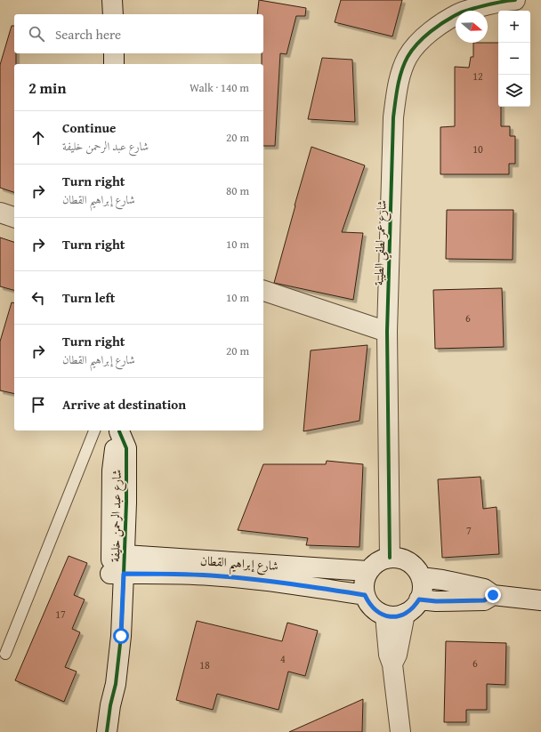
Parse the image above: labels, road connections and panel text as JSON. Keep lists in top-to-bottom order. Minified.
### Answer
{"streets":{"street":["شارع عمر لطفي الطيبة","شارع عبد الرحمن خليفة","شارع إبراهيم القطان"]},"crossings":[["شارع عمر لطفي الطيبة","شارع إبراهيم القطان"],["شارع عبد الرحمن خليفة","شارع إبراهيم القطان"]],"house_numbers":["12","10","6","7","17","4","6","18"],"north":"right","page":{"map_buttons":["+","−"],"search":"Search here","heading":["2 min","Walk · 140 m"],"list":[["Continue","شارع عبد الرحمن خليفة","20 m"],["Turn right","شارع إبراهيم القطان","80 m"],["Turn right","10 m"],["Turn left","10 m"],["Turn right","شارع إبراهيم القطان","20 m"],"Arrive at destination"]}}
